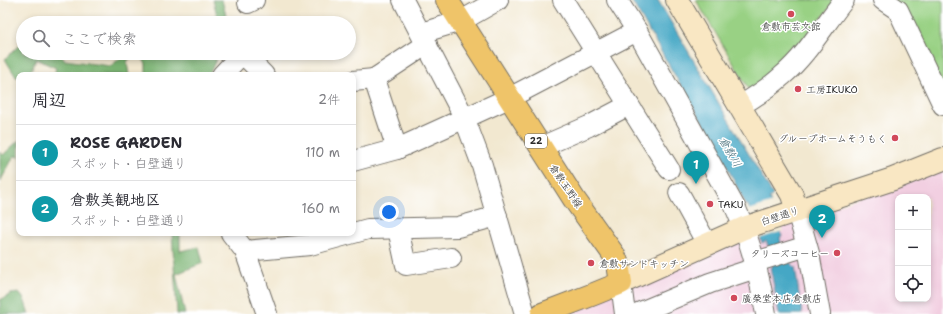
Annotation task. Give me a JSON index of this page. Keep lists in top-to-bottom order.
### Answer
{
  "streets": {
    "main road": ["22", "倉敷玉野線"],
    "street": ["白壁通り"]
  },
  "crossings": [
    ["倉敷玉野線", "白壁通り"]
  ],
  "water": ["倉敷川"],
  "places": [
    "倉敷市芸文館",
    "工房IKUKO",
    "グループホームそうもく",
    "TAKU",
    "タリーズコーヒー",
    "倉敷サンドキッチン",
    "廣榮堂本店倉敷店"
  ],
  "page": {
    "search": "ここで検索",
    "heading": ["周辺", "2件"],
    "list": [
      {
        "mark": "1",
        "name": "ROSE GARDEN",
        "note": "スポット · 白壁通り",
        "value": "110 m"
      },
      {
        "mark": "2",
        "name": "倉敷美観地区",
        "note": "スポット · 白壁通り",
        "value": "160 m"
      }
    ],
    "pins": ["1", "2"],
    "map_buttons": ["+", "−"]
  }
}
